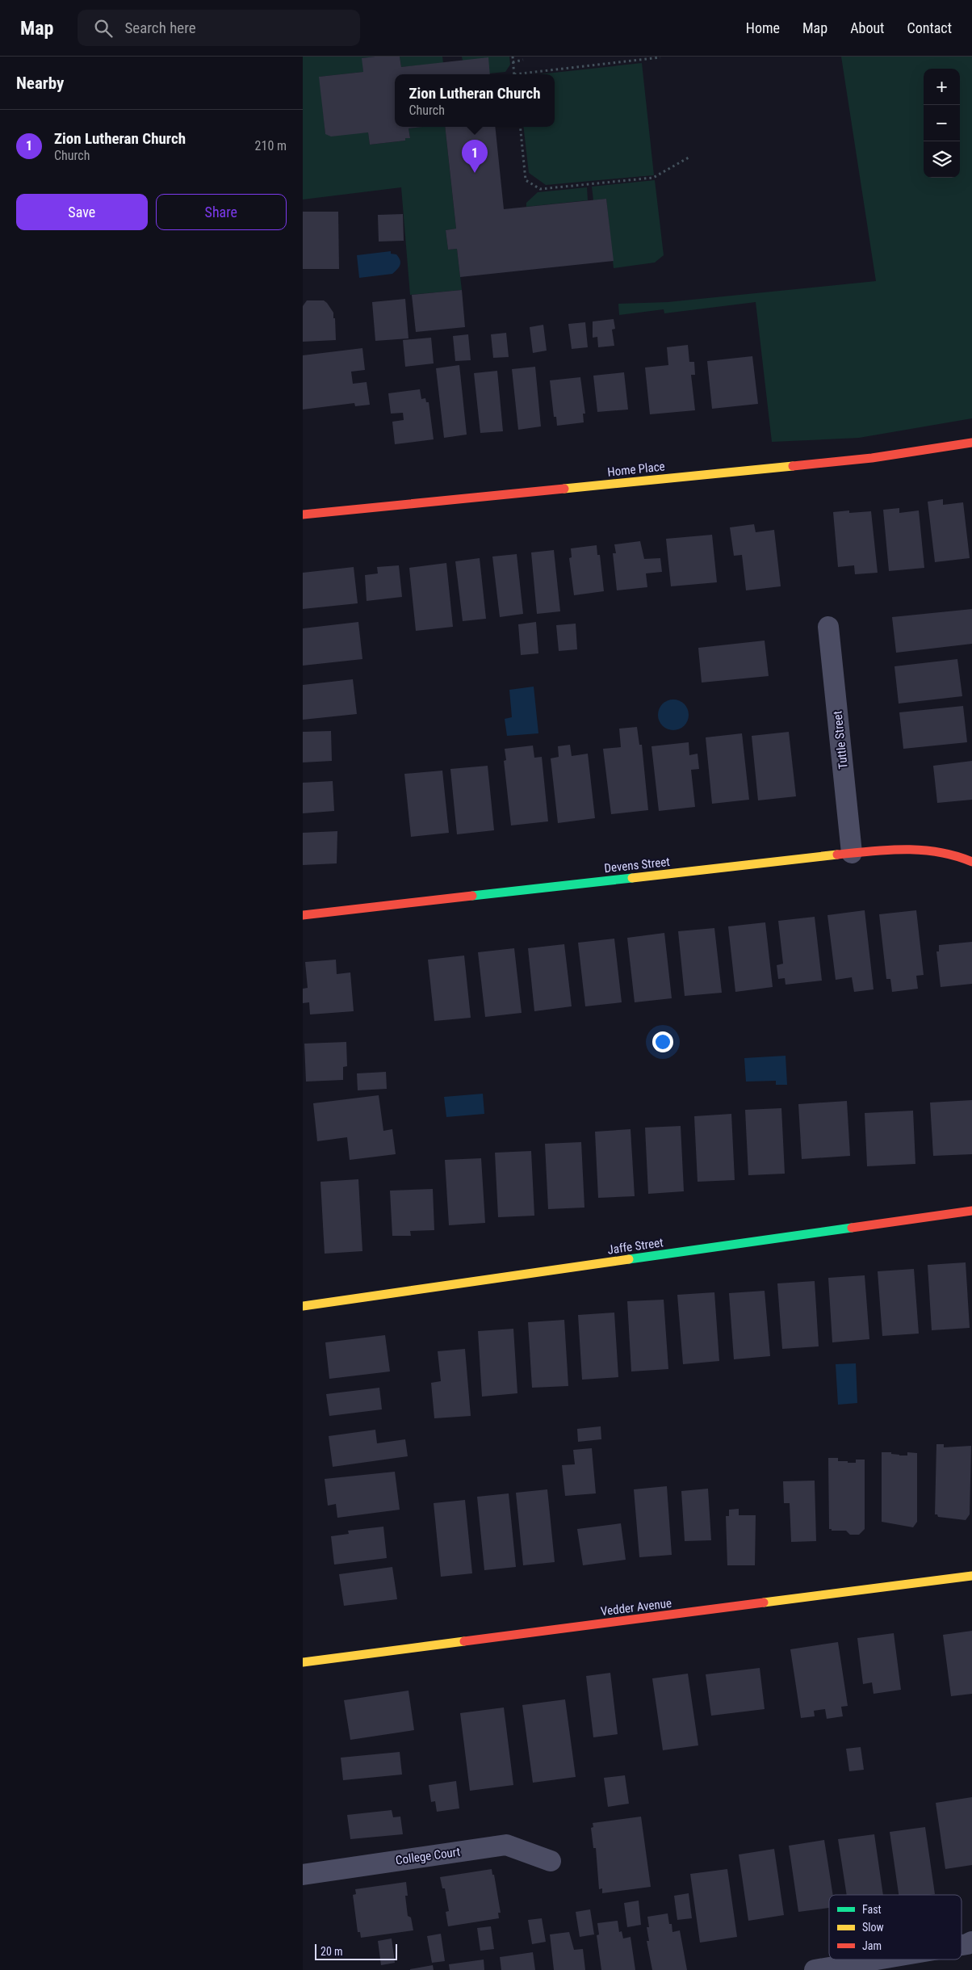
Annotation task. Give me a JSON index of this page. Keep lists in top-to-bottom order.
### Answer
{
  "streets": {
    "street": [
      "Home Place",
      "Tuttle Street",
      "Devens Street",
      "Jaffe Street",
      "Vedder Avenue",
      "College Court"
    ]
  },
  "crossings": [
    ["Tuttle Street", "Devens Street"]
  ],
  "legend": ["Fast", "Slow", "Jam"],
  "scale_bar": "20 m",
  "page": {
    "header": "Map",
    "search": "Search here",
    "nav": [
      "Home",
      "Map",
      "About",
      "Contact"
    ],
    "heading": "Nearby",
    "map_buttons": ["+", "−"],
    "popup": ["Zion Lutheran Church", "Church"],
    "list": [
      {
        "mark": "1",
        "name": "Zion Lutheran Church",
        "note": "Church",
        "value": "210 m"
      }
    ],
    "pins": "1",
    "buttons": ["Save", "Share"],
    "scale": "20 m"
  }
}
